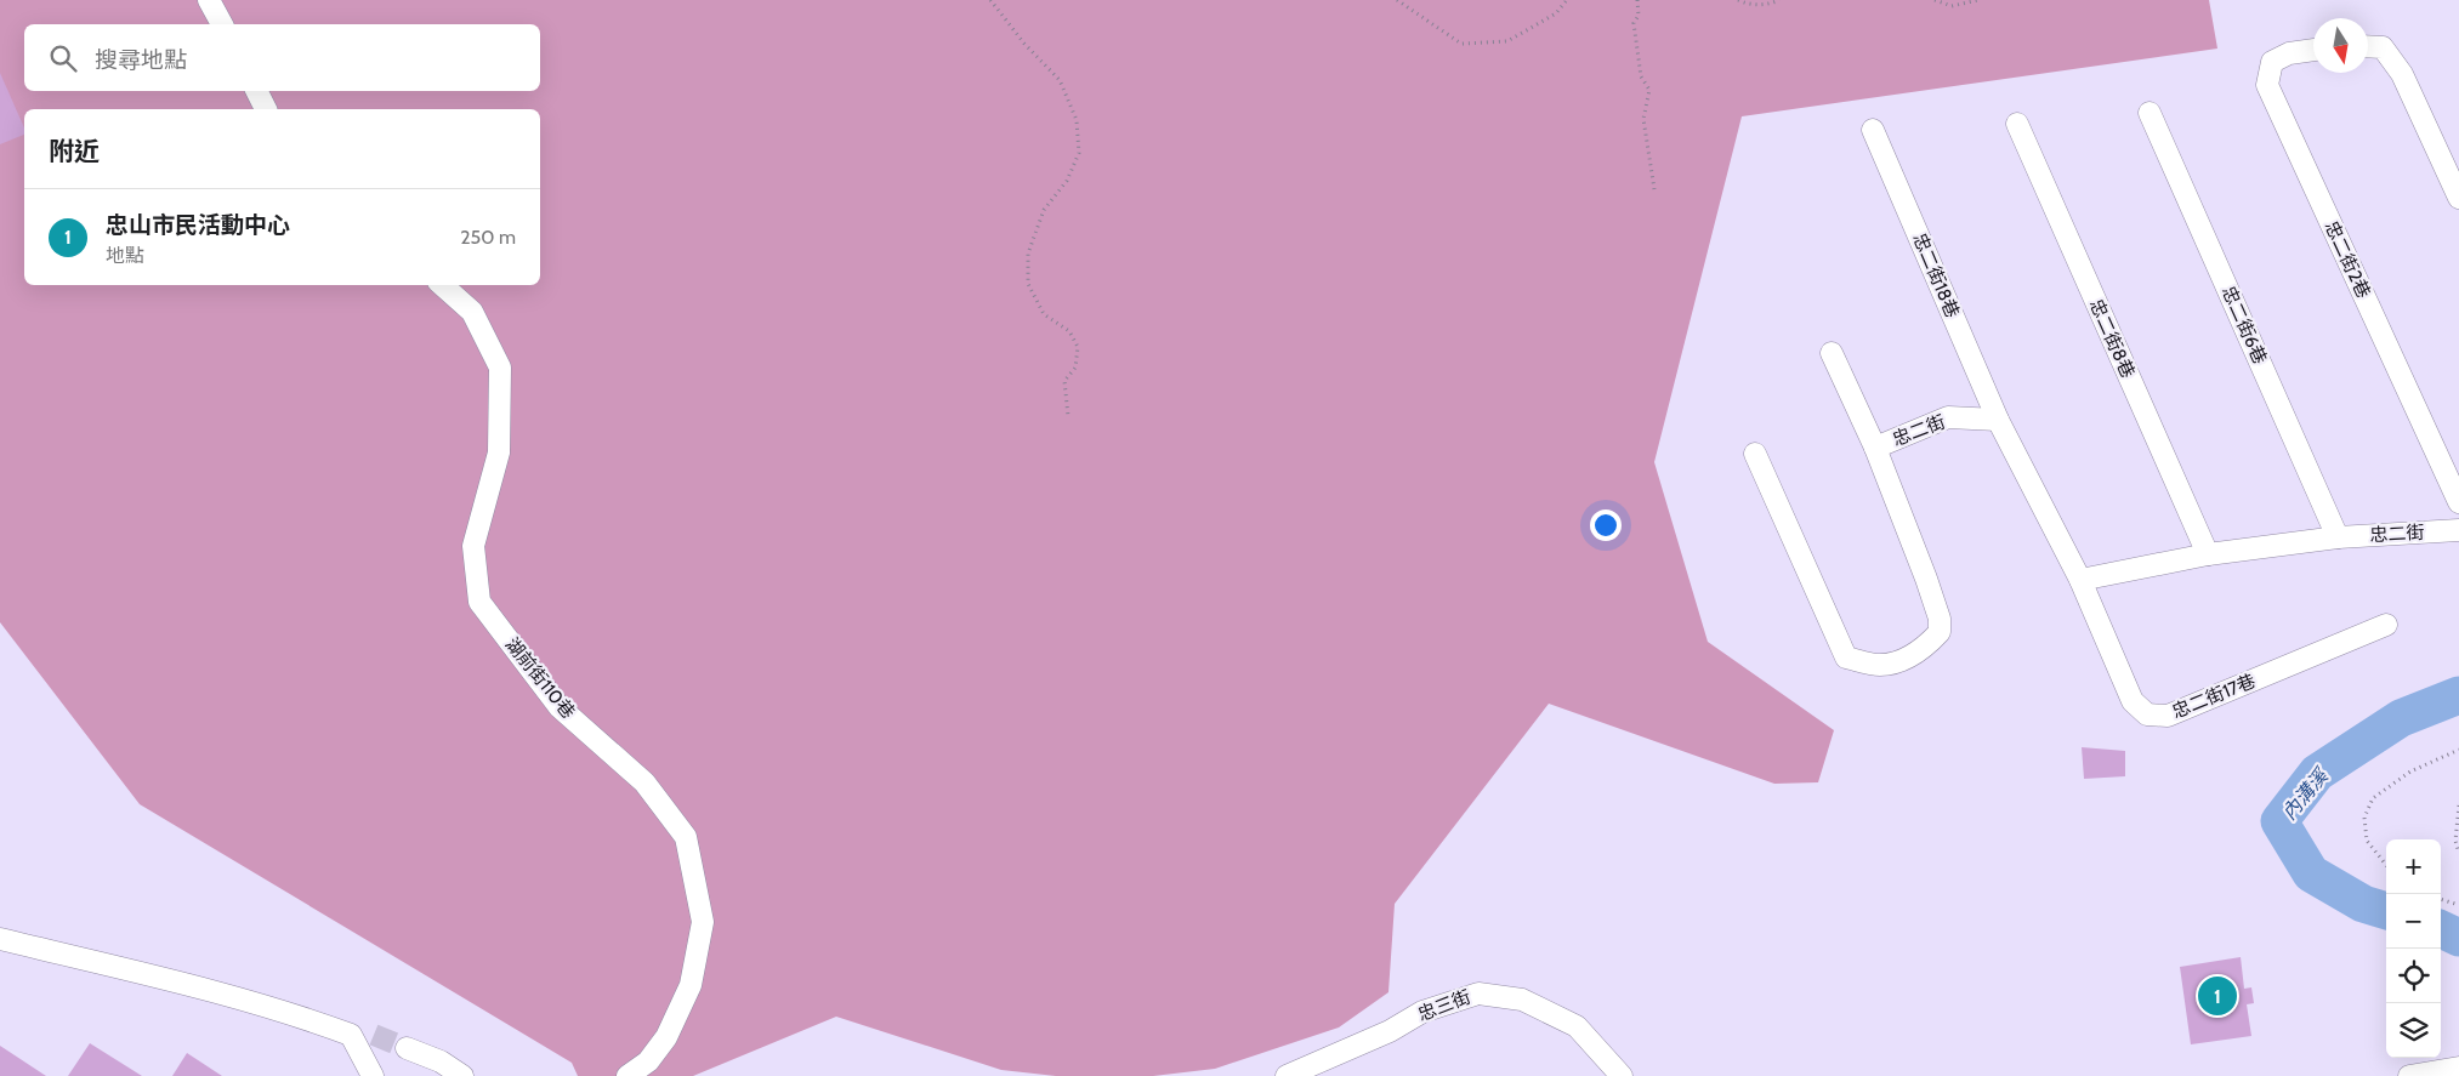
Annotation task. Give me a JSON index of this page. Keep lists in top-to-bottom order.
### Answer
{
  "streets": {
    "street": [
      "忠二街2巷",
      "忠二街18巷",
      "忠二街6巷",
      "忠二街8巷",
      "忠二街",
      "湖前街110巷",
      "忠二街17巷",
      "忠三街"
    ]
  },
  "crossings": [
    ["忠二街18巷", "忠二街"],
    ["忠二街6巷", "忠二街"],
    ["忠二街8巷", "忠二街"],
    ["忠二街", "忠二街17巷"]
  ],
  "water": ["內溝溪"],
  "north": "bottom",
  "page": {
    "search": "搜尋地點",
    "heading": "附近",
    "list": [
      {
        "mark": "1",
        "name": "忠山市民活動中心",
        "note": "地點",
        "value": "250 m"
      }
    ],
    "map_buttons": ["+", "−"],
    "pins": "1"
  }
}
